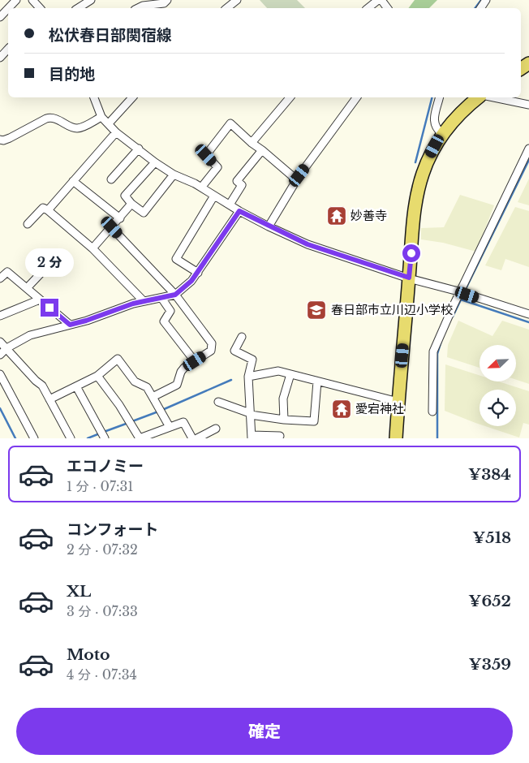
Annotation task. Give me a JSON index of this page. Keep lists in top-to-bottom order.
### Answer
{
  "places": {
    "temple": ["妙善寺", "愛宕神社"],
    "school or university": ["春日部市立川辺小学校"]
  },
  "north": "bottom left",
  "page": {
    "banner": ["松伏春日部関宿線", "目的地"],
    "bubble": "2 分",
    "list": [
      {
        "name": "エコノミー",
        "note": "1 分 · 07:31",
        "value": "¥384"
      },
      {
        "name": "コンフォート",
        "note": "2 分 · 07:32",
        "value": "¥518"
      },
      {
        "name": "XL",
        "note": "3 分 · 07:33",
        "value": "¥652"
      },
      {
        "name": "Moto",
        "note": "4 分 · 07:34",
        "value": "¥359"
      }
    ],
    "buttons": "確定"
  }
}
